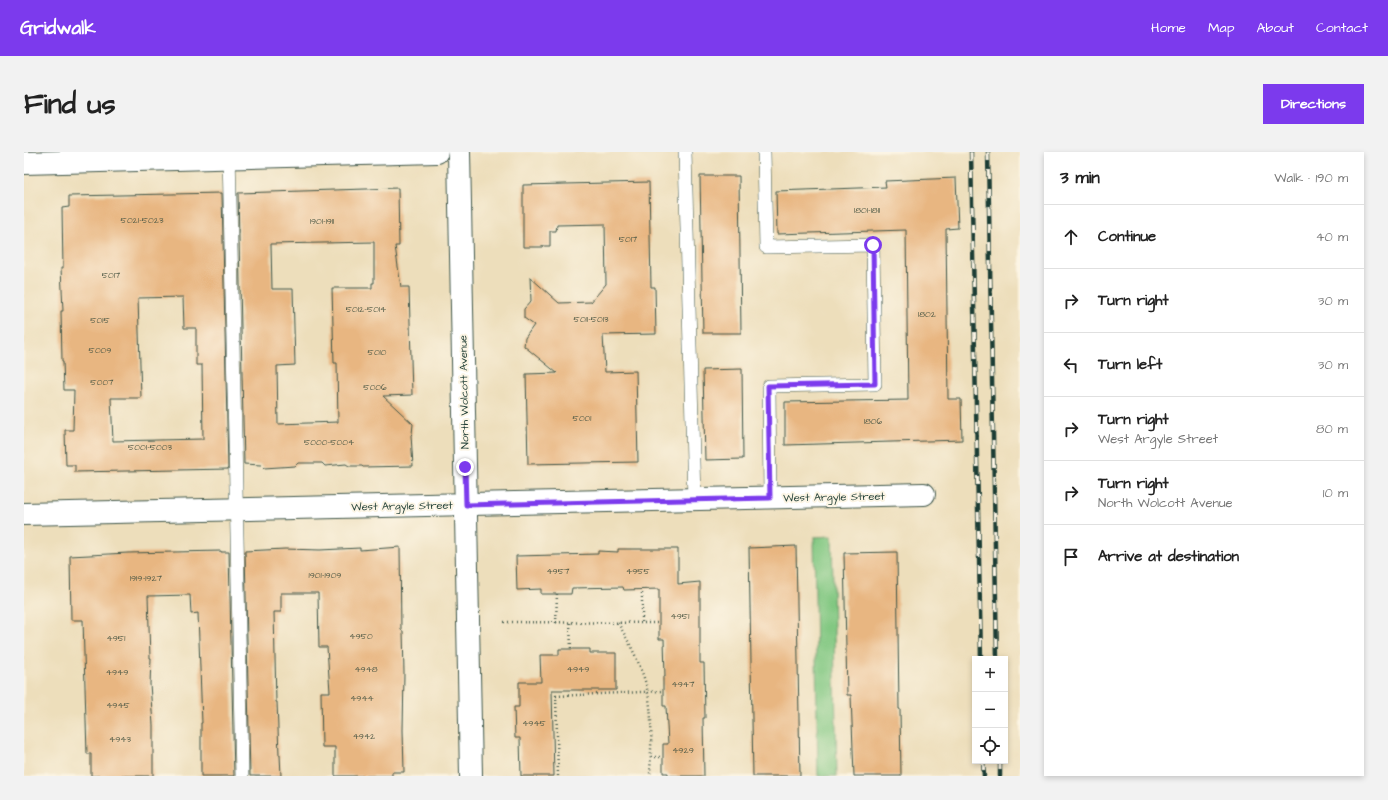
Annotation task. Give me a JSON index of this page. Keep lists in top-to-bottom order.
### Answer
{
  "streets": {
    "street": ["North Wolcott Avenue", "West Argyle Street"]
  },
  "crossings": [
    ["North Wolcott Avenue", "West Argyle Street"]
  ],
  "house_numbers": [
    "1801-1811",
    "5021-5023",
    "1901-1911",
    "5017",
    "5017",
    "5012-5014",
    "1802",
    "5011-5013",
    "5015",
    "5009",
    "5010",
    "5007",
    "5006",
    "5001",
    "1806",
    "5000-5004",
    "5001-5003",
    "4957",
    "4955",
    "1901-1909",
    "1919-1927",
    "4951",
    "4950",
    "4951",
    "4948",
    "4949",
    "4949",
    "4947",
    "4944",
    "4945",
    "4945",
    "4942",
    "4943",
    "4929"
  ],
  "page": {
    "header": "Gridwalk",
    "nav": [
      "Home",
      "Map",
      "About",
      "Contact"
    ],
    "buttons": "Directions",
    "title": "Find us",
    "heading": ["3 min", "Walk · 190 m"],
    "list": [
      ["Continue", "40 m"],
      ["Turn right", "30 m"],
      ["Turn left", "30 m"],
      ["Turn right", "West Argyle Street", "80 m"],
      ["Turn right", "North Wolcott Avenue", "10 m"],
      "Arrive at destination"
    ],
    "map_buttons": ["+", "−"]
  }
}
